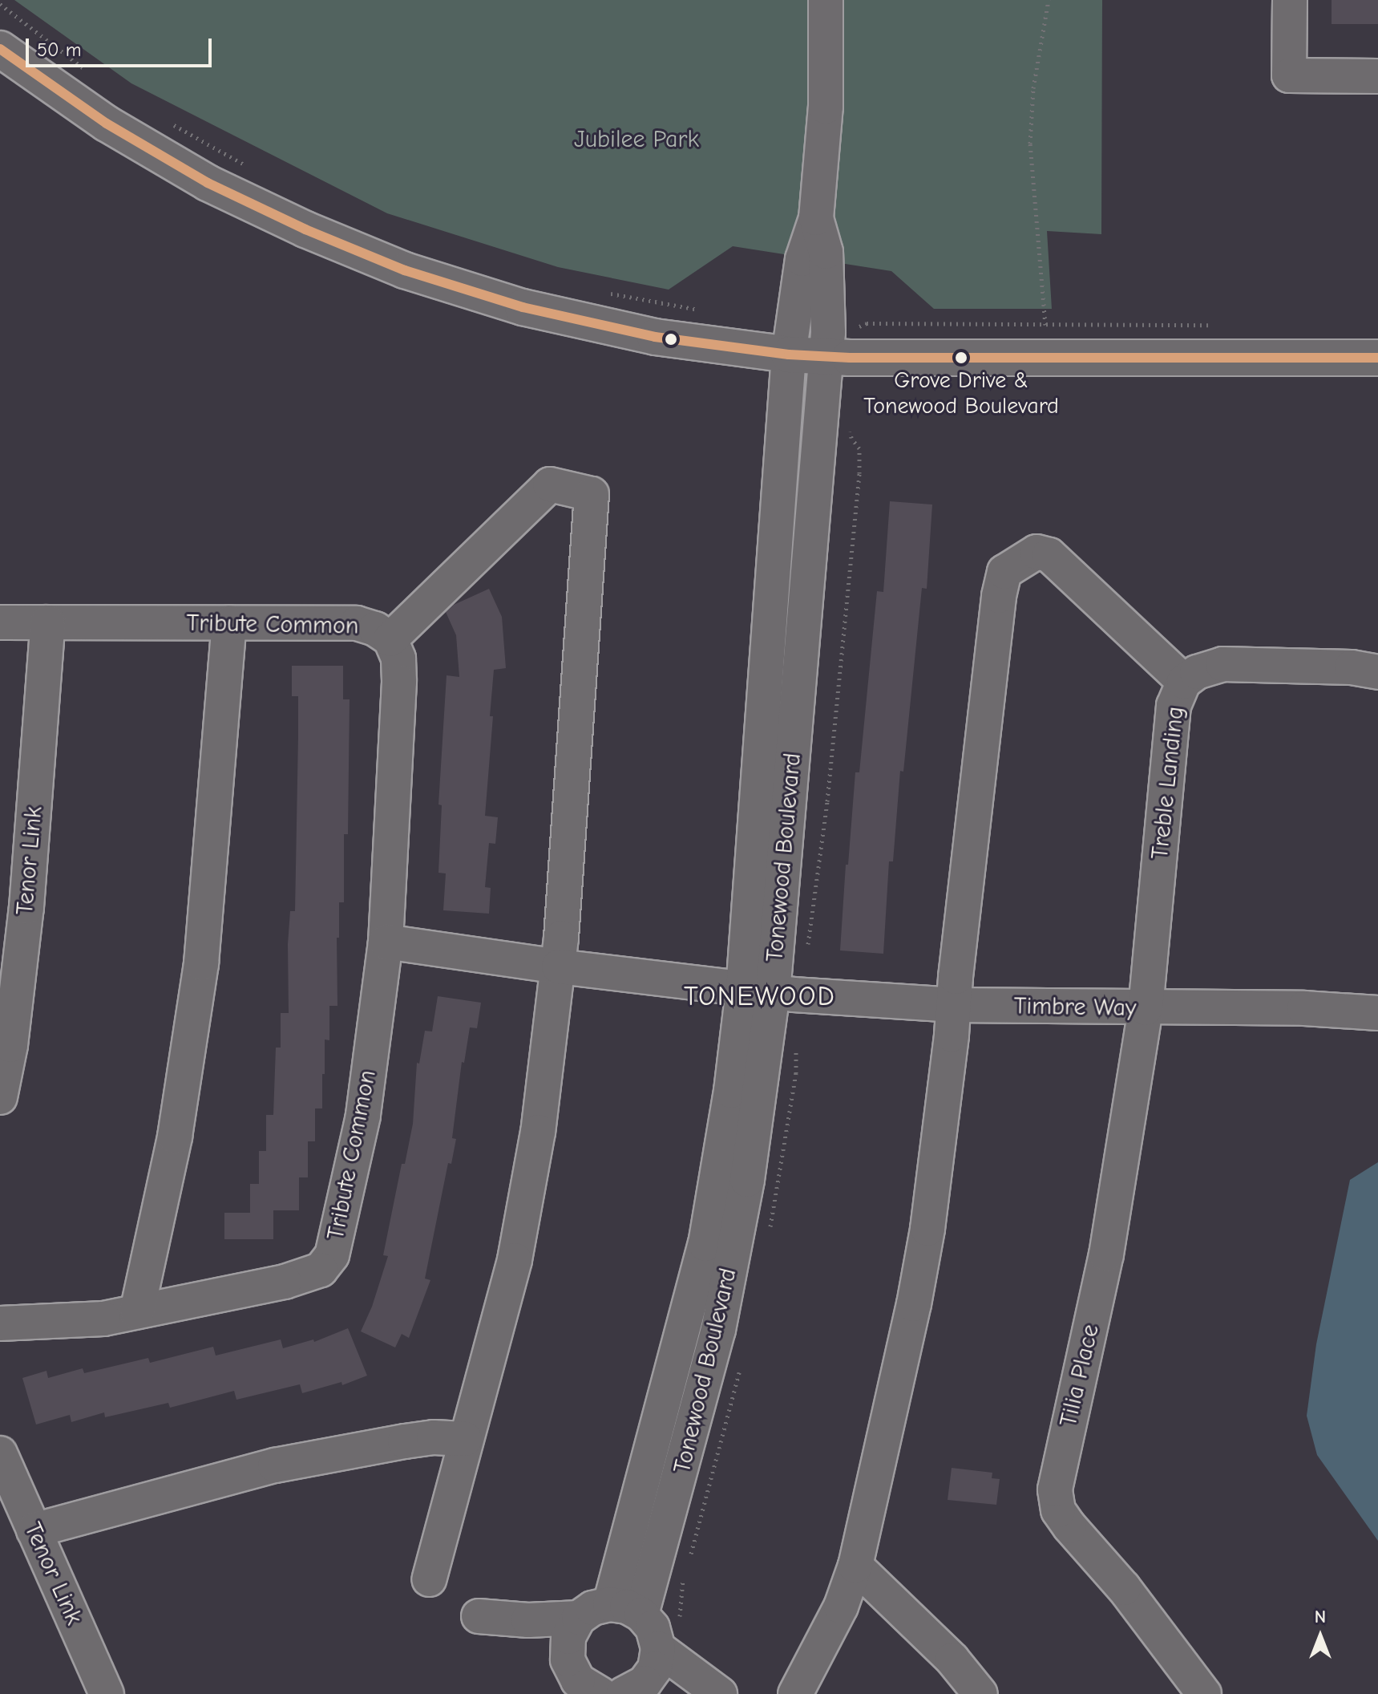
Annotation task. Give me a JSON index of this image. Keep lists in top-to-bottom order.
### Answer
{
  "streets": {
    "street": [
      "Tribute Common",
      "Treble Landing",
      "Tonewood Boulevard",
      "Tenor Link",
      "Timbre Way",
      "Tilia Place"
    ]
  },
  "crossings": [
    ["Tribute Common", "Tenor Link"],
    ["Treble Landing", "Timbre Way"],
    ["Treble Landing", "Tilia Place"],
    ["Tonewood Boulevard", "Timbre Way"],
    ["Timbre Way", "Tilia Place"]
  ],
  "districts": ["TONEWOOD"],
  "parks": ["Jubilee Park"],
  "places": ["Grove Drive & Tonewood Boulevard"],
  "scale_bar": "50 m",
  "north": "top"
}
